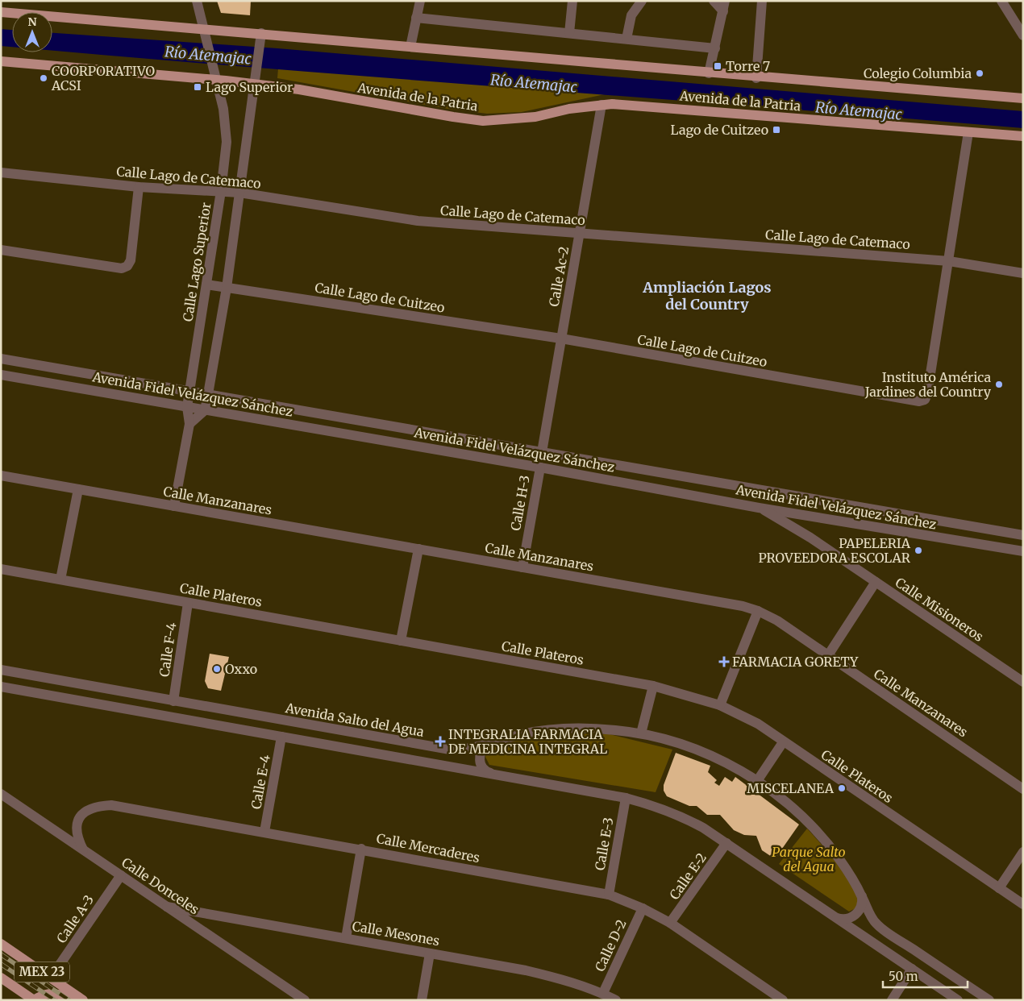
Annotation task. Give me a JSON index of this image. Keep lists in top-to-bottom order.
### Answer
{
  "streets": {
    "main road": ["Avenida de la Patria", "MEX 23"],
    "street": [
      "Calle Lago de Catemaco",
      "Calle Lago Superior",
      "Calle Ac-2",
      "Calle Lago de Cuitzeo",
      "Avenida Fidel Velázquez Sánchez",
      "Calle Manzanares",
      "Calle H-3",
      "Calle Plateros",
      "Calle Misioneros",
      "Calle F-4",
      "Avenida Salto del Agua",
      "Calle E-4",
      "Calle E-3",
      "Calle Mercaderes",
      "Calle E-2",
      "Calle Donceles",
      "Calle A-3",
      "Calle Mesones",
      "Calle D-2"
    ]
  },
  "crossings": [
    ["Avenida de la Patria", "Calle Lago Superior"],
    ["Avenida de la Patria", "Calle Ac-2"],
    ["Avenida de la Patria", "Calle Lago de Cuitzeo"],
    ["Calle Lago de Catemaco", "Calle Lago Superior"],
    ["Calle Lago de Catemaco", "Calle Ac-2"],
    ["Calle Lago de Catemaco", "Calle Lago de Cuitzeo"],
    ["Calle Lago Superior", "Calle Lago de Cuitzeo"],
    ["Calle Lago Superior", "Avenida Fidel Velázquez Sánchez"],
    ["Calle Lago Superior", "Calle Manzanares"],
    ["Calle Ac-2", "Calle Lago de Cuitzeo"],
    ["Calle Ac-2", "Avenida Fidel Velázquez Sánchez"],
    ["Avenida Fidel Velázquez Sánchez", "Calle H-3"],
    ["Avenida Fidel Velázquez Sánchez", "Calle Misioneros"],
    ["Calle Manzanares", "Calle H-3"],
    ["Calle Plateros", "Calle F-4"],
    ["Calle F-4", "Avenida Salto del Agua"],
    ["Calle E-4", "Calle Mercaderes"],
    ["Calle E-3", "Calle Mercaderes"],
    ["Calle Mercaderes", "Calle E-2"],
    ["Calle Mercaderes", "Calle Donceles"],
    ["Calle Mercaderes", "Calle D-2"],
    ["Calle Donceles", "Calle A-3"],
    ["Calle Donceles", "Calle Mesones"],
    ["Calle A-3", "MEX 23"],
    ["Calle Mesones", "Calle D-2"]
  ],
  "districts": ["Ampliación Lagos del Country"],
  "water": ["Río Atemajac"],
  "parks": ["Parque Salto del Agua"],
  "places": {
    "transit": ["Torre 7", "Lago Superior", "Lago de Cuitzeo"],
    "other": [
      "Colegio Columbia",
      "COORPORATIVO ACSI",
      "Instituto América Jardines del Country",
      "PAPELERIA PROVEEDORA ESCOLAR",
      "Oxxo",
      "MISCELANEA"
    ],
    "health": ["FARMACIA GORETY", "INTEGRALIA FARMACIA DE MEDICINA INTEGRAL"]
  },
  "scale_bar": "50 m",
  "north": "top"
}
